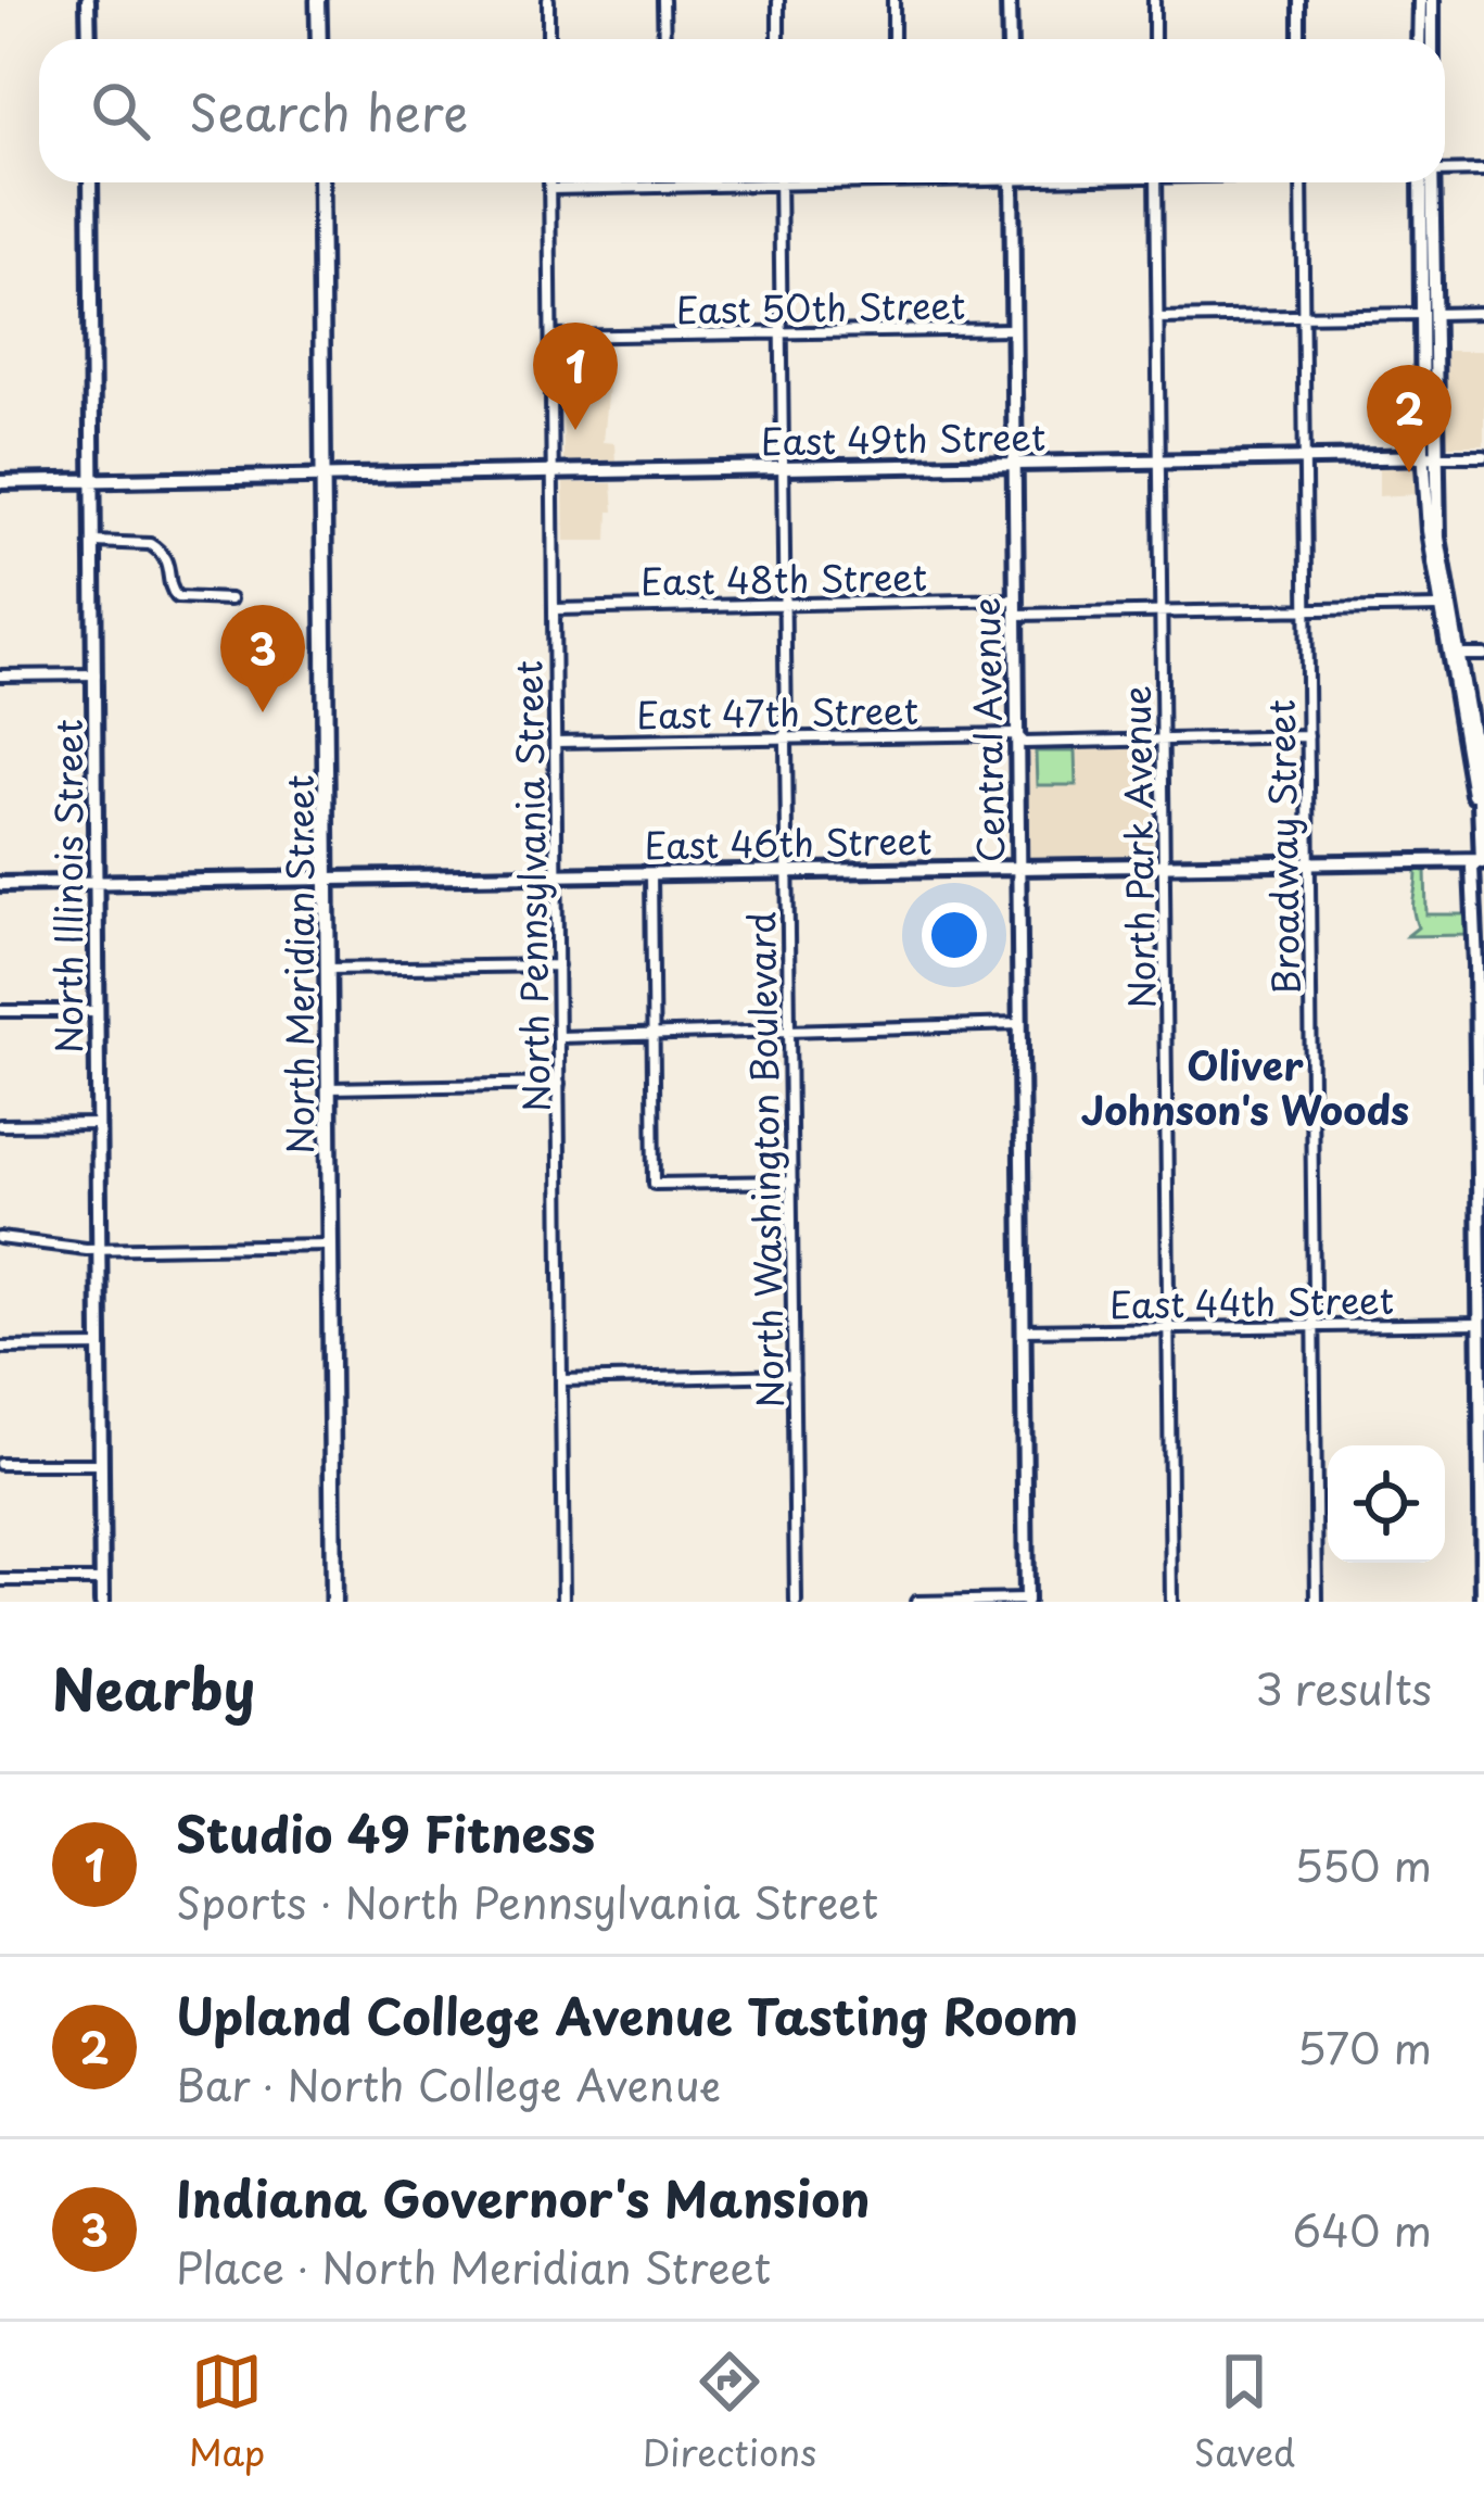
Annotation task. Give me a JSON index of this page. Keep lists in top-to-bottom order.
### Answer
{
  "streets": {
    "main road": [
      "East 49th Street",
      "Central Avenue",
      "East 46th Street",
      "North Illinois Street",
      "North Meridian Street"
    ],
    "street": [
      "East 50th Street",
      "East 48th Street",
      "East 47th Street",
      "North Park Avenue",
      "Broadway Street",
      "North Pennsylvania Street",
      "North Washington Boulevard",
      "East 44th Street"
    ]
  },
  "crossings": [
    ["East 50th Street", "Central Avenue"],
    ["East 50th Street", "North Pennsylvania Street"],
    ["East 50th Street", "North Washington Boulevard"],
    ["East 49th Street", "Central Avenue"],
    ["East 49th Street", "North Park Avenue"],
    ["East 49th Street", "Broadway Street"],
    ["East 49th Street", "North Illinois Street"],
    ["East 49th Street", "North Pennsylvania Street"],
    ["East 49th Street", "North Meridian Street"],
    ["East 49th Street", "North Washington Boulevard"],
    ["East 48th Street", "Central Avenue"],
    ["East 48th Street", "North Pennsylvania Street"],
    ["East 48th Street", "North Washington Boulevard"],
    ["East 47th Street", "Central Avenue"],
    ["East 47th Street", "North Park Avenue"],
    ["East 47th Street", "Broadway Street"],
    ["East 47th Street", "North Pennsylvania Street"],
    ["East 47th Street", "North Washington Boulevard"],
    ["Central Avenue", "East 46th Street"],
    ["Central Avenue", "East 44th Street"],
    ["East 46th Street", "North Park Avenue"],
    ["East 46th Street", "Broadway Street"],
    ["East 46th Street", "North Illinois Street"],
    ["East 46th Street", "North Pennsylvania Street"],
    ["East 46th Street", "North Meridian Street"],
    ["East 46th Street", "North Washington Boulevard"],
    ["North Park Avenue", "East 44th Street"],
    ["Broadway Street", "East 44th Street"]
  ],
  "districts": ["Oliver Johnson's Woods"],
  "page": {
    "search": "Search here",
    "pins": ["1", "2", "3"],
    "heading": ["Nearby", "3 results"],
    "list": [
      {
        "mark": "1",
        "name": "Studio 49 Fitness",
        "note": "Sports · North Pennsylvania Street",
        "value": "550 m"
      },
      {
        "mark": "2",
        "name": "Upland College Avenue Tasting Room",
        "note": "Bar · North College Avenue",
        "value": "570 m"
      },
      {
        "mark": "3",
        "name": "Indiana Governor's Mansion",
        "note": "Place · North Meridian Street",
        "value": "640 m"
      }
    ],
    "nav": ["Map", "Directions", "Saved"]
  }
}
